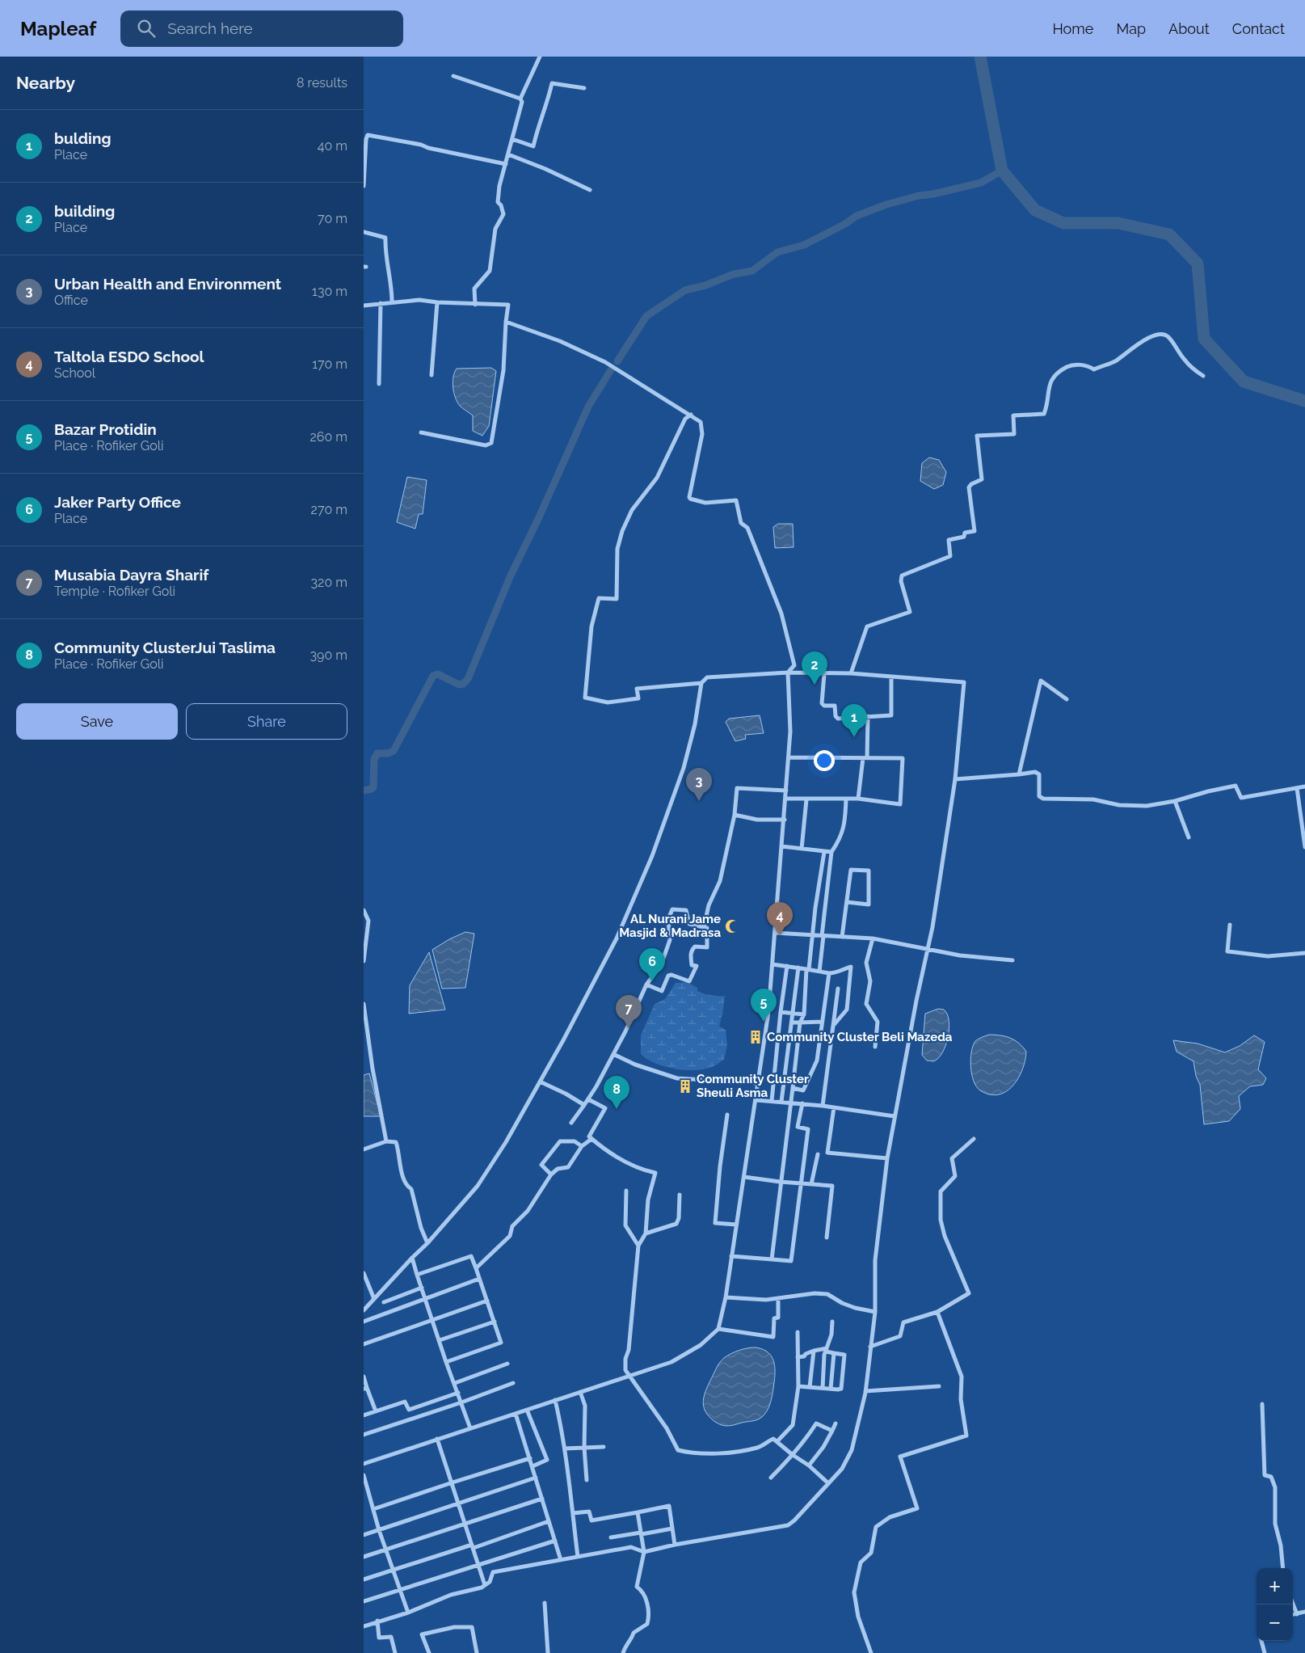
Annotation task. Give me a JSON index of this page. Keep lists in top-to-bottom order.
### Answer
{
  "places": {
    "mosque": ["AL Nurani Jame Masjid & Madrasa"],
    "building": ["Community Cluster Beli Mazeda", "Community Cluster Sheuli Asma"]
  },
  "page": {
    "header": "Mapleaf",
    "search": "Search here",
    "nav": [
      "Home",
      "Map",
      "About",
      "Contact"
    ],
    "heading": ["Nearby", "8 results"],
    "list": [
      {
        "mark": "1",
        "name": "bulding",
        "note": "Place",
        "value": "40 m"
      },
      {
        "mark": "2",
        "name": "building",
        "note": "Place",
        "value": "70 m"
      },
      {
        "mark": "3",
        "name": "Urban Health and Environment",
        "note": "Office",
        "value": "130 m"
      },
      {
        "mark": "4",
        "name": "Taltola ESDO School",
        "note": "School",
        "value": "170 m"
      },
      {
        "mark": "5",
        "name": "Bazar Protidin",
        "note": "Place · Rofiker Goli",
        "value": "260 m"
      },
      {
        "mark": "6",
        "name": "Jaker Party Office",
        "note": "Place",
        "value": "270 m"
      },
      {
        "mark": "7",
        "name": "Musabia Dayra Sharif",
        "note": "Temple · Rofiker Goli",
        "value": "320 m"
      },
      {
        "mark": "8",
        "name": "Community ClusterJui Taslima",
        "note": "Place · Rofiker Goli",
        "value": "390 m"
      }
    ],
    "pins": [
      "2",
      "1",
      "3",
      "4",
      "6",
      "5",
      "7",
      "8"
    ],
    "buttons": ["Save", "Share"],
    "map_buttons": ["+", "−"]
  }
}
